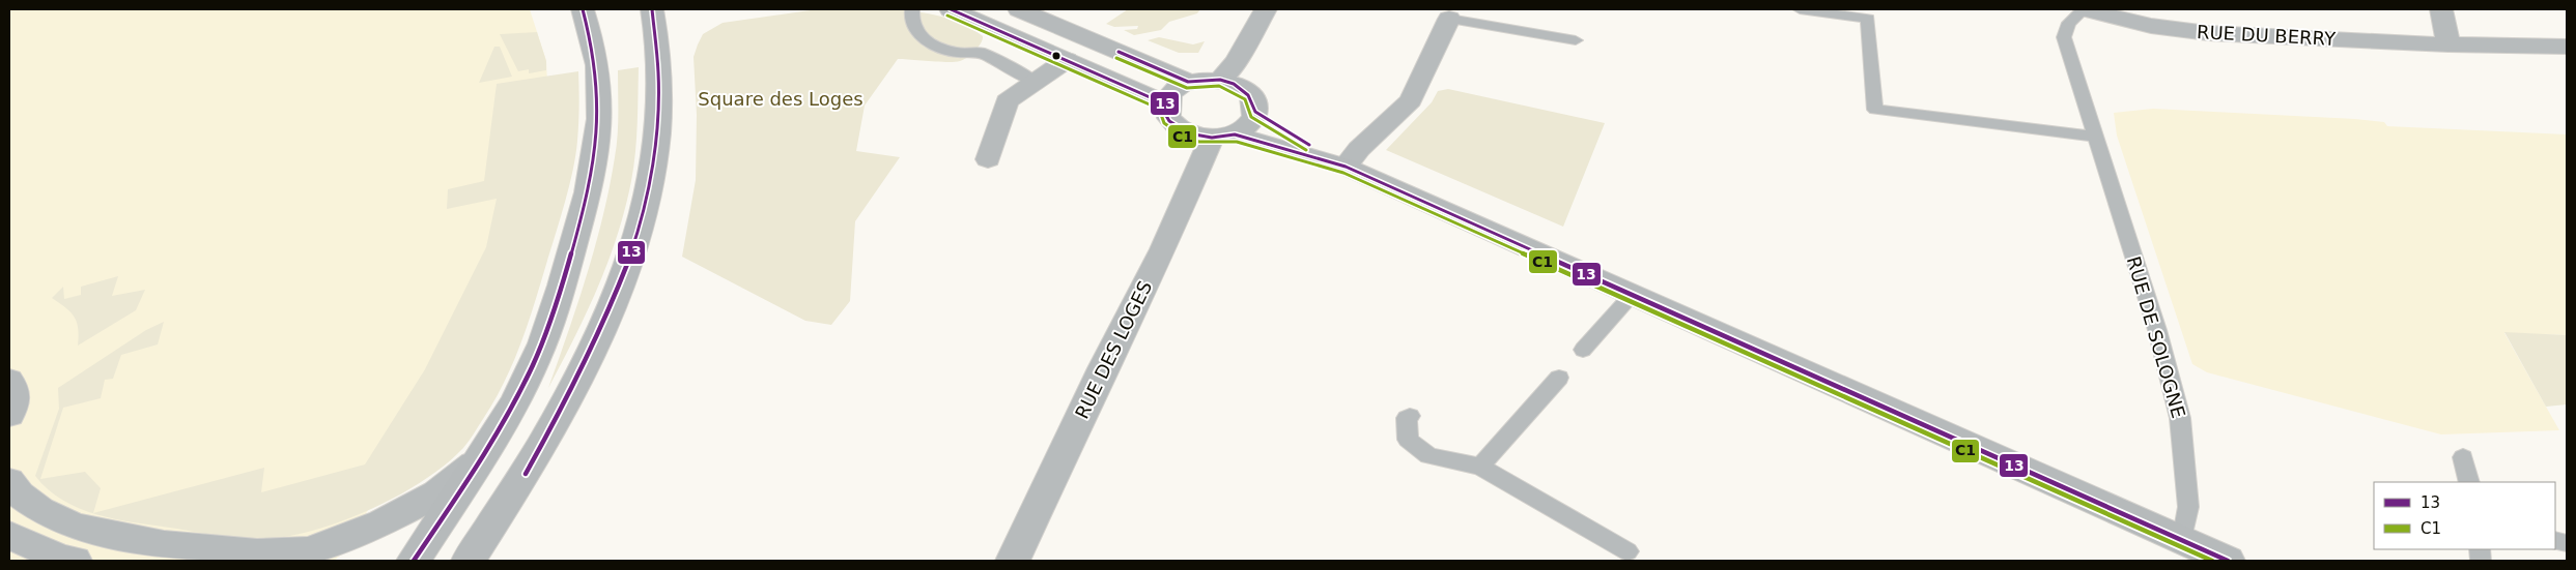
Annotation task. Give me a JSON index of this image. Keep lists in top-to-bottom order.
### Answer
{
  "streets": {
    "street": ["RUE DU BERRY", "RUE DES LOGES"],
    "lane": ["RUE DE SOLOGNE"]
  },
  "crossings": [
    ["RUE DU BERRY", "RUE DE SOLOGNE"]
  ],
  "parks": ["Square des Loges"],
  "lines": ["transit line 13", "transit line C1"],
  "legend": ["13", "C1"]
}
